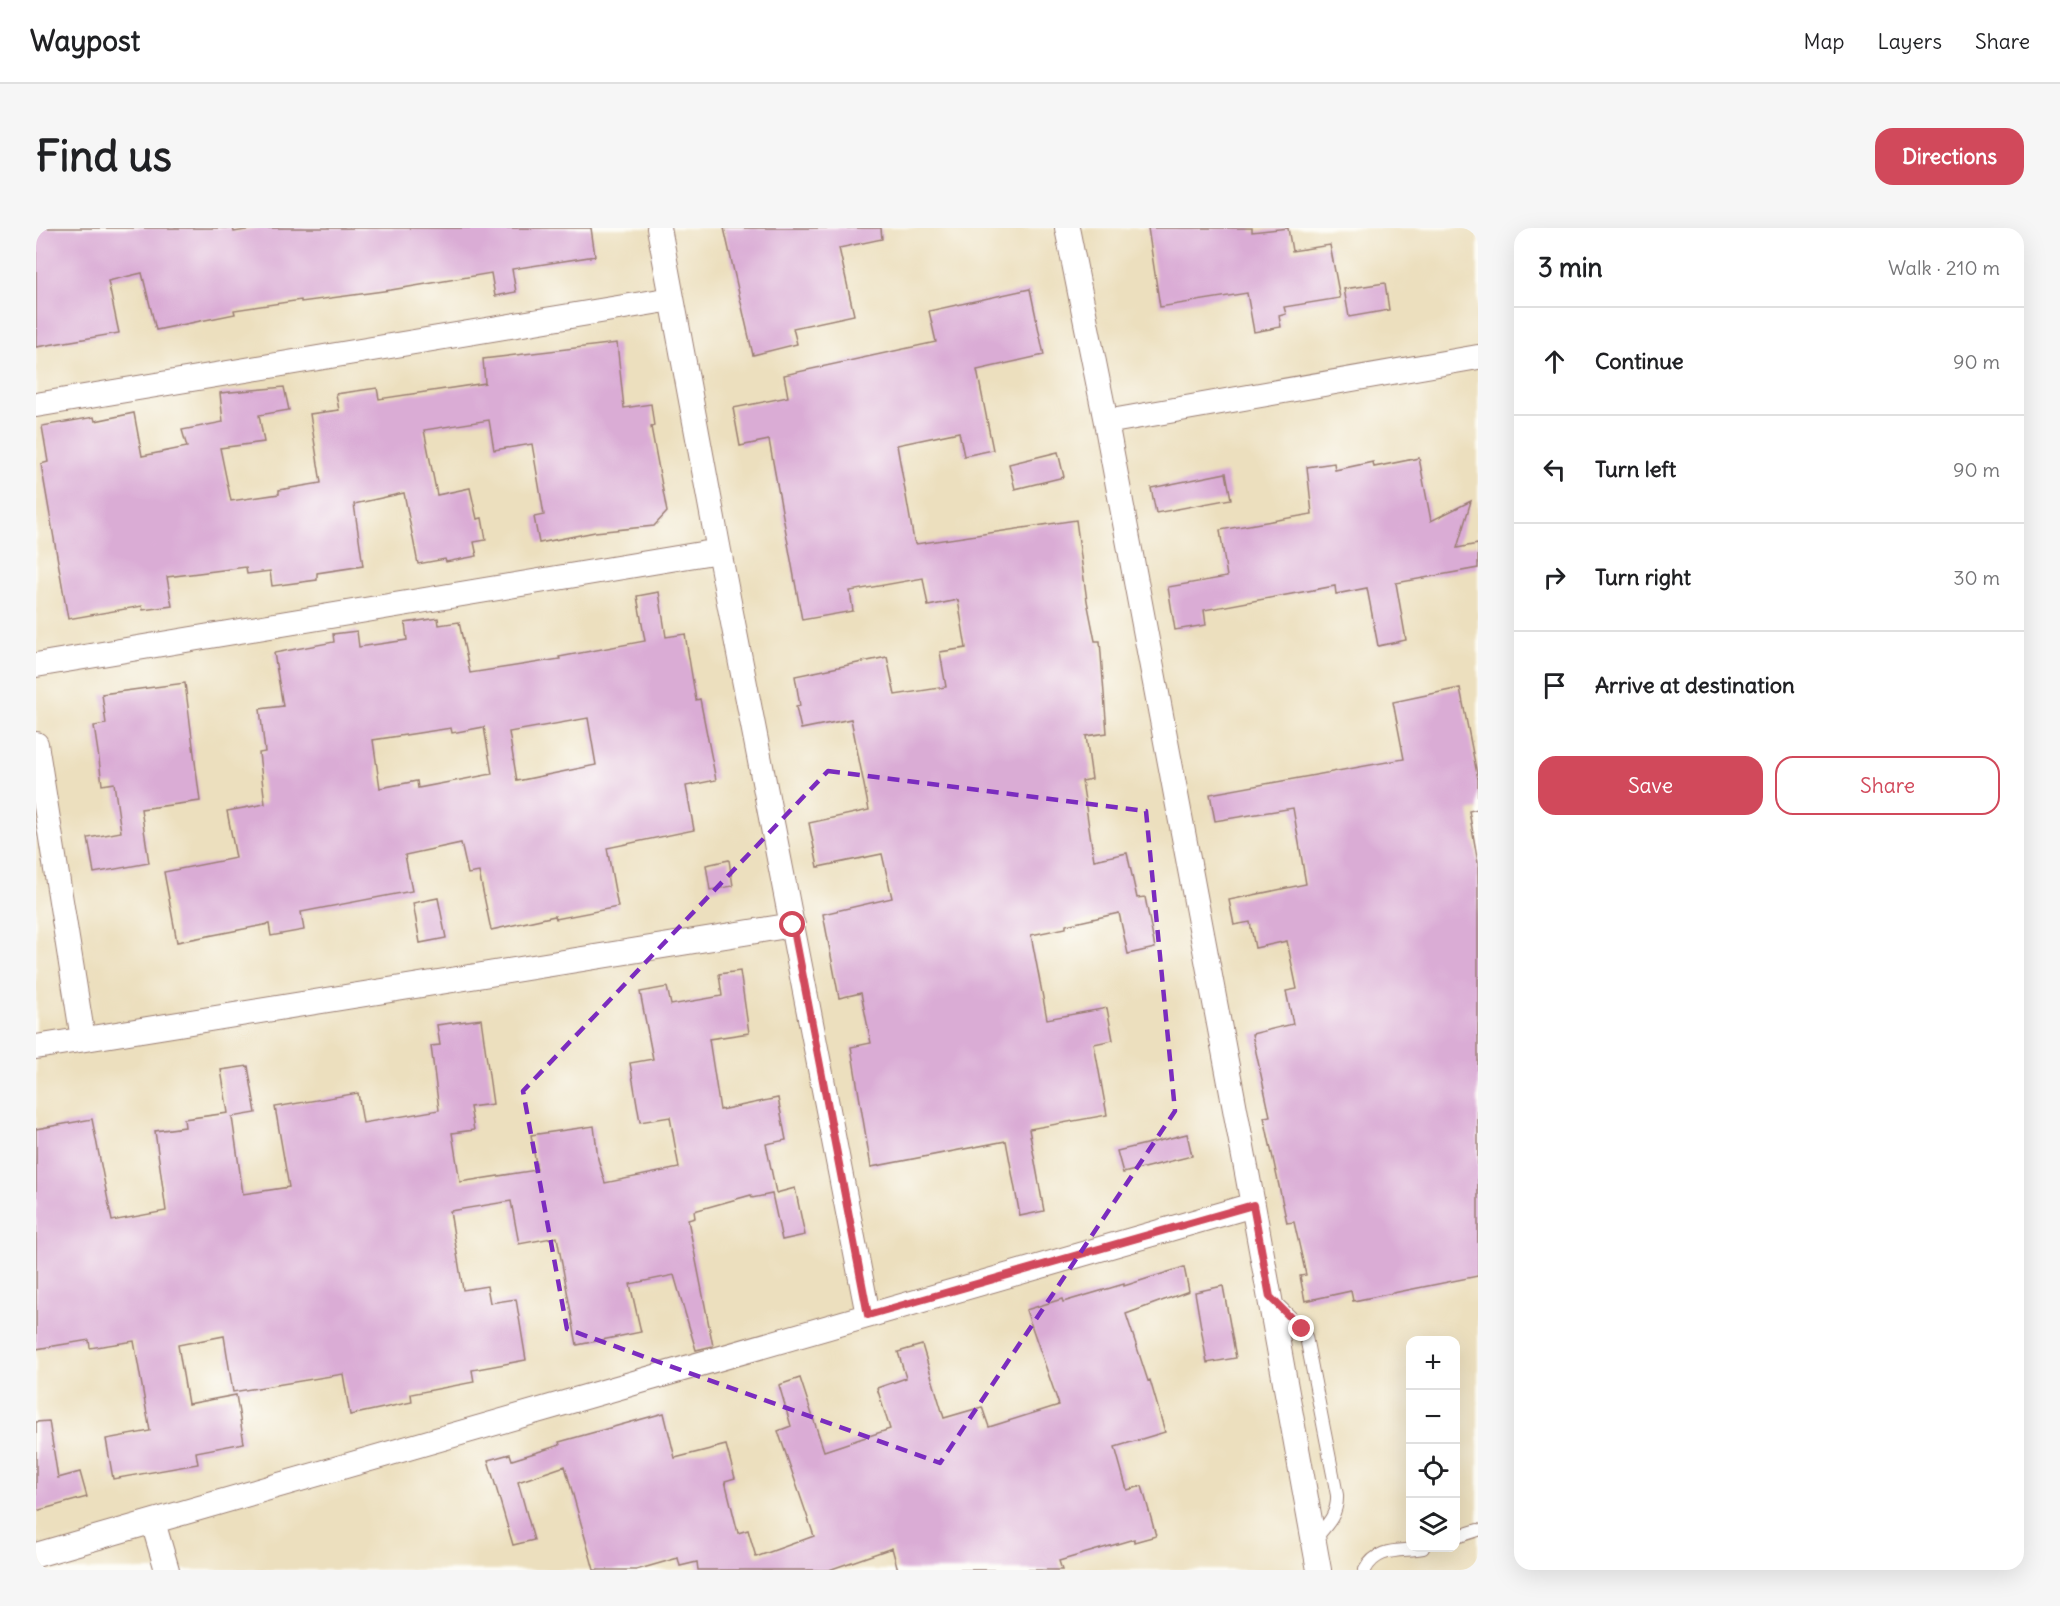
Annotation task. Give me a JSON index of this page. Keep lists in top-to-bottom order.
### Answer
{
  "page": {
    "header": "Waypost",
    "nav": ["Map", "Layers", "Share"],
    "buttons": [
      "Directions",
      ["Save", "Share"]
    ],
    "title": "Find us",
    "heading": ["3 min", "Walk · 210 m"],
    "list": [
      ["Continue", "90 m"],
      ["Turn left", "90 m"],
      ["Turn right", "30 m"],
      "Arrive at destination"
    ],
    "map_buttons": ["+", "−"]
  }
}
